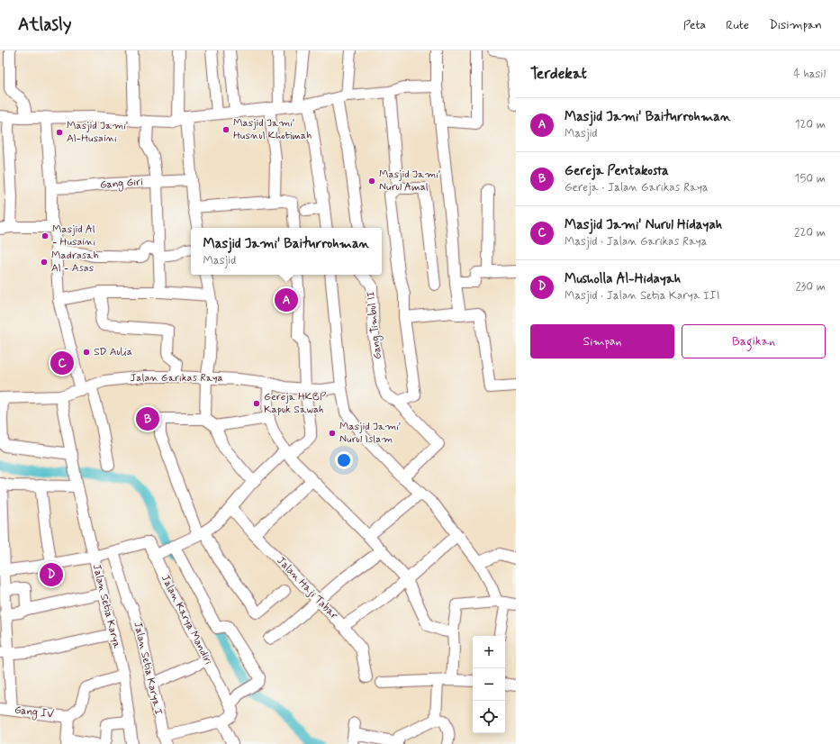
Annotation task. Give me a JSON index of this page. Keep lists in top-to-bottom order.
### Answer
{
  "streets": {
    "street": [
      "Gang Giri",
      "Gang Timbul II",
      "Jalan Garikas Raya",
      "Jalan Haji Tabar",
      "Jalan Setia Karya",
      "Jalan Karya Mandiri",
      "Jalan Setia Karya I",
      "Gang IV"
    ]
  },
  "crossings": [
    ["Jalan Garikas Raya", "Jalan Setia Karya"],
    ["Jalan Setia Karya", "Jalan Karya Mandiri"],
    ["Jalan Karya Mandiri", "Jalan Setia Karya I"]
  ],
  "places": [
    "Masjid Jami' Husnul Khotimah",
    "Masjid Jami' Al-Husaini",
    "Masjid Jami' Nurul Amal",
    "Masjid Al - Husaini",
    "Madrasah Al - Asas",
    "SD Aulia",
    "Gereja HKBP Kapuk Sawah",
    "Masjid Jami' Nurul Islam"
  ],
  "page": {
    "header": "Atlasly",
    "nav": ["Peta", "Rute", "Disimpan"],
    "heading": ["Terdekat", "4 hasil"],
    "list": [
      {
        "mark": "A",
        "name": "Masjid Jami' Baiturrohman",
        "note": "Masjid",
        "value": "120 m"
      },
      {
        "mark": "B",
        "name": "Gereja Pentakosta",
        "note": "Gereja · Jalan Garikas Raya",
        "value": "150 m"
      },
      {
        "mark": "C",
        "name": "Masjid Jami' Nurul Hidayah",
        "note": "Masjid · Jalan Garikas Raya",
        "value": "220 m"
      },
      {
        "mark": "D",
        "name": "Musholla Al-Hidayah",
        "note": "Masjid · Jalan Setia Karya III",
        "value": "230 m"
      }
    ],
    "popup": ["Masjid Jami' Baiturrohman", "Masjid"],
    "pins": [
      "A",
      "C",
      "B",
      "D"
    ],
    "buttons": ["Simpan", "Bagikan"],
    "map_buttons": ["+", "−"]
  }
}
